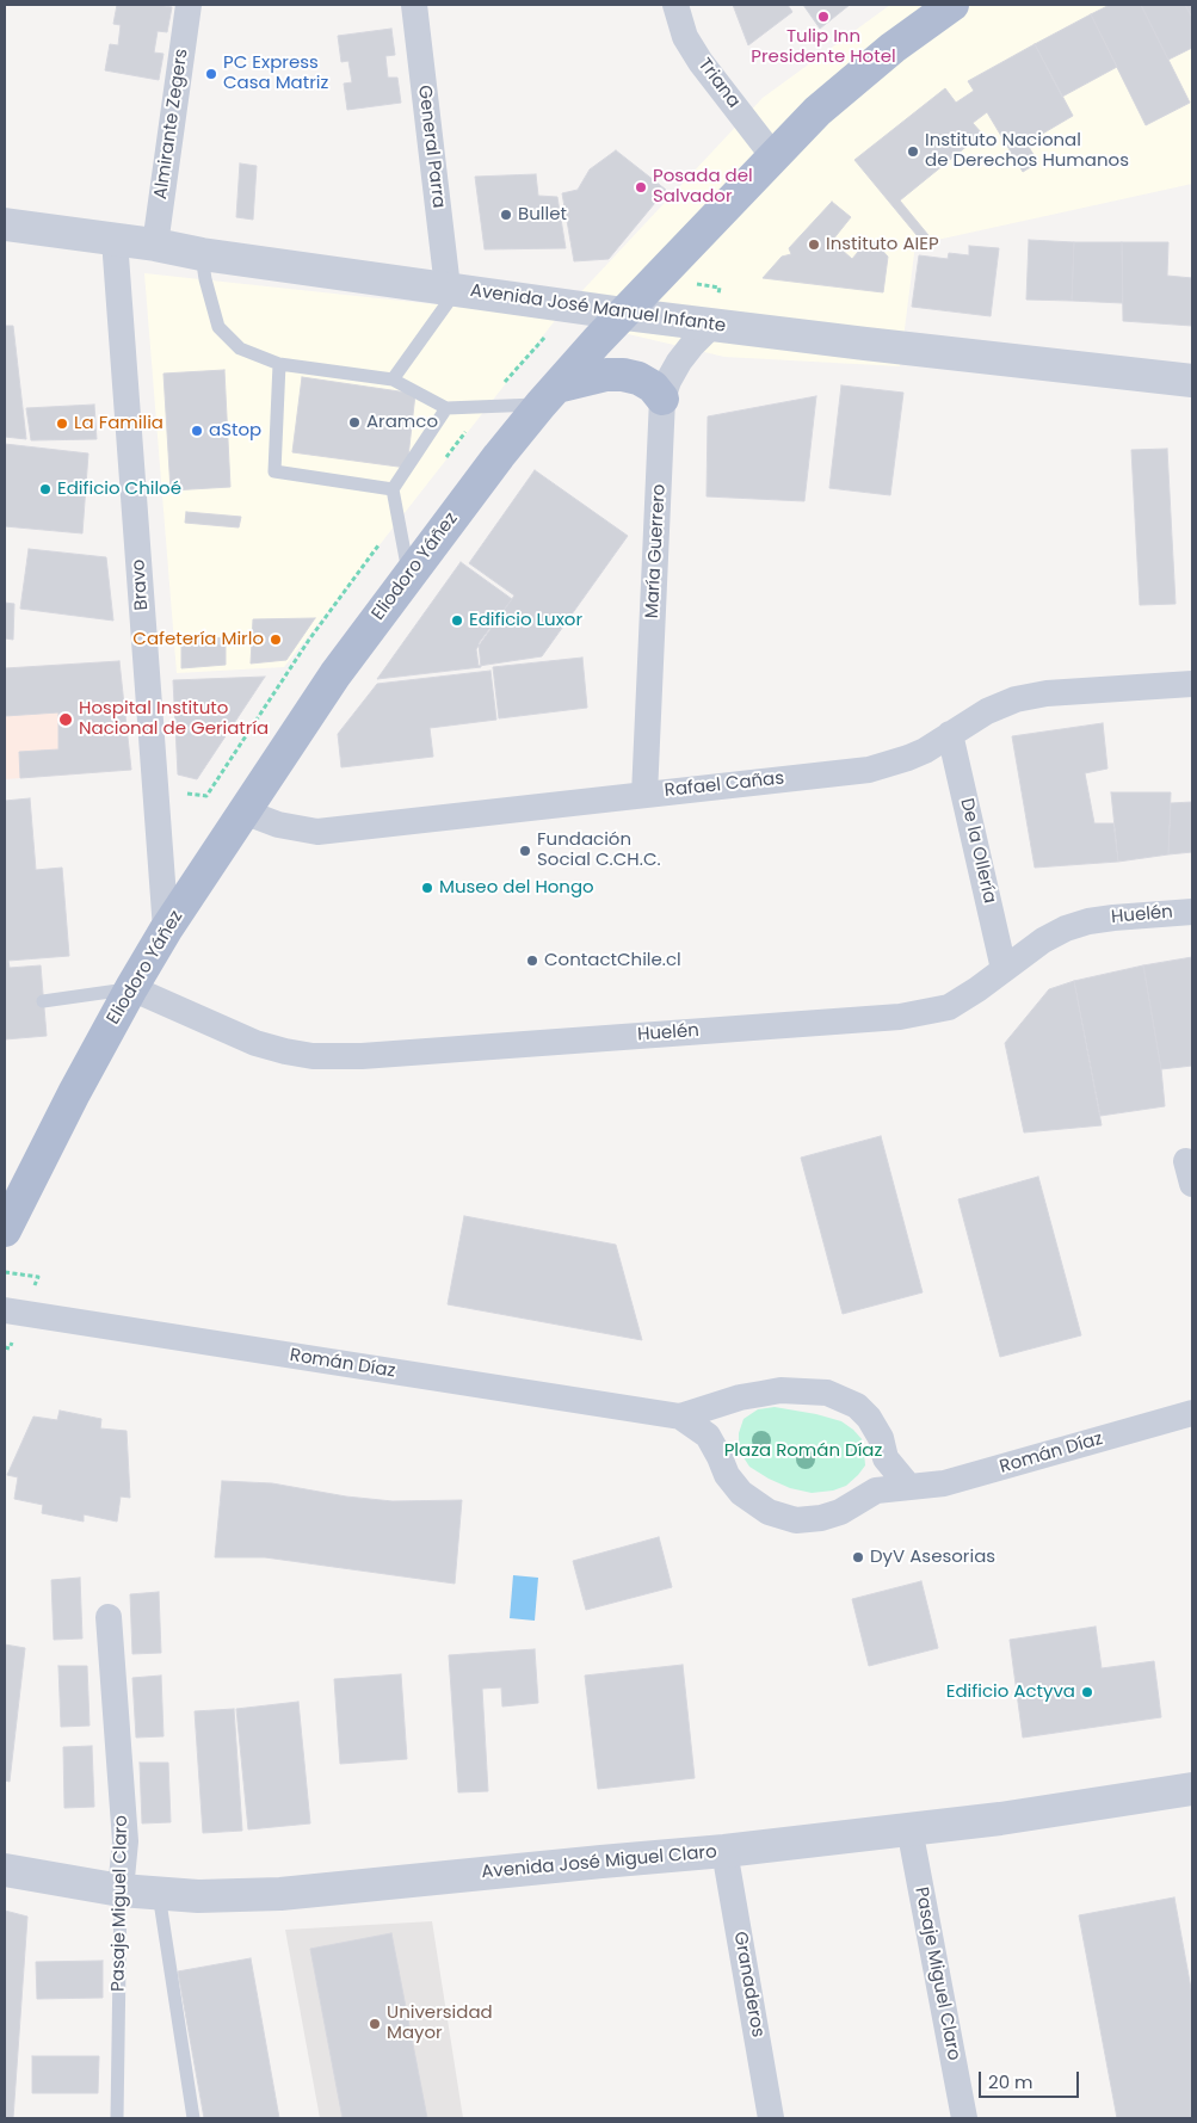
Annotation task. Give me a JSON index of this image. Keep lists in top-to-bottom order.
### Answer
{
  "streets": {
    "main road": ["Eliodoro Yáñez"],
    "street": [
      "Triana",
      "Almirante Zegers",
      "General Parra",
      "Avenida José Manuel Infante",
      "María Guerrero",
      "Bravo",
      "Rafael Cañas",
      "De la Ollería",
      "Huelén",
      "Román Díaz",
      "Avenida José Miguel Claro",
      "Pasaje Miguel Claro",
      "Granaderos"
    ]
  },
  "crossings": [
    ["Triana", "Eliodoro Yáñez"],
    ["Almirante Zegers", "Avenida José Manuel Infante"],
    ["General Parra", "Avenida José Manuel Infante"],
    ["Avenida José Manuel Infante", "María Guerrero"],
    ["Avenida José Manuel Infante", "Eliodoro Yáñez"],
    ["Avenida José Manuel Infante", "Bravo"],
    ["María Guerrero", "Rafael Cañas"],
    ["Eliodoro Yáñez", "Bravo"],
    ["Eliodoro Yáñez", "Rafael Cañas"],
    ["Eliodoro Yáñez", "Huelén"],
    ["Rafael Cañas", "De la Ollería"],
    ["De la Ollería", "Huelén"],
    ["Avenida José Miguel Claro", "Pasaje Miguel Claro"],
    ["Avenida José Miguel Claro", "Granaderos"]
  ],
  "parks": ["Plaza Román Díaz"],
  "places": [
    "Tulip Inn Presidente Hotel",
    "PC Express Casa Matriz",
    "Instituto Nacional de Derechos Humanos",
    "Posada del Salvador",
    "Bullet",
    "Instituto AIEP",
    "Aramco",
    "La Familia",
    "aStop",
    "Edificio Chiloé",
    "Edificio Luxor",
    "Cafetería Mirlo",
    "Hospital Instituto Nacional de Geriatría",
    "Fundación Social C.CH.C.",
    "Museo del Hongo",
    "ContactChile.cl",
    "DyV Asesorias",
    "Edificio Actyva",
    "Universidad Mayor"
  ],
  "scale_bar": "20 m"
}
